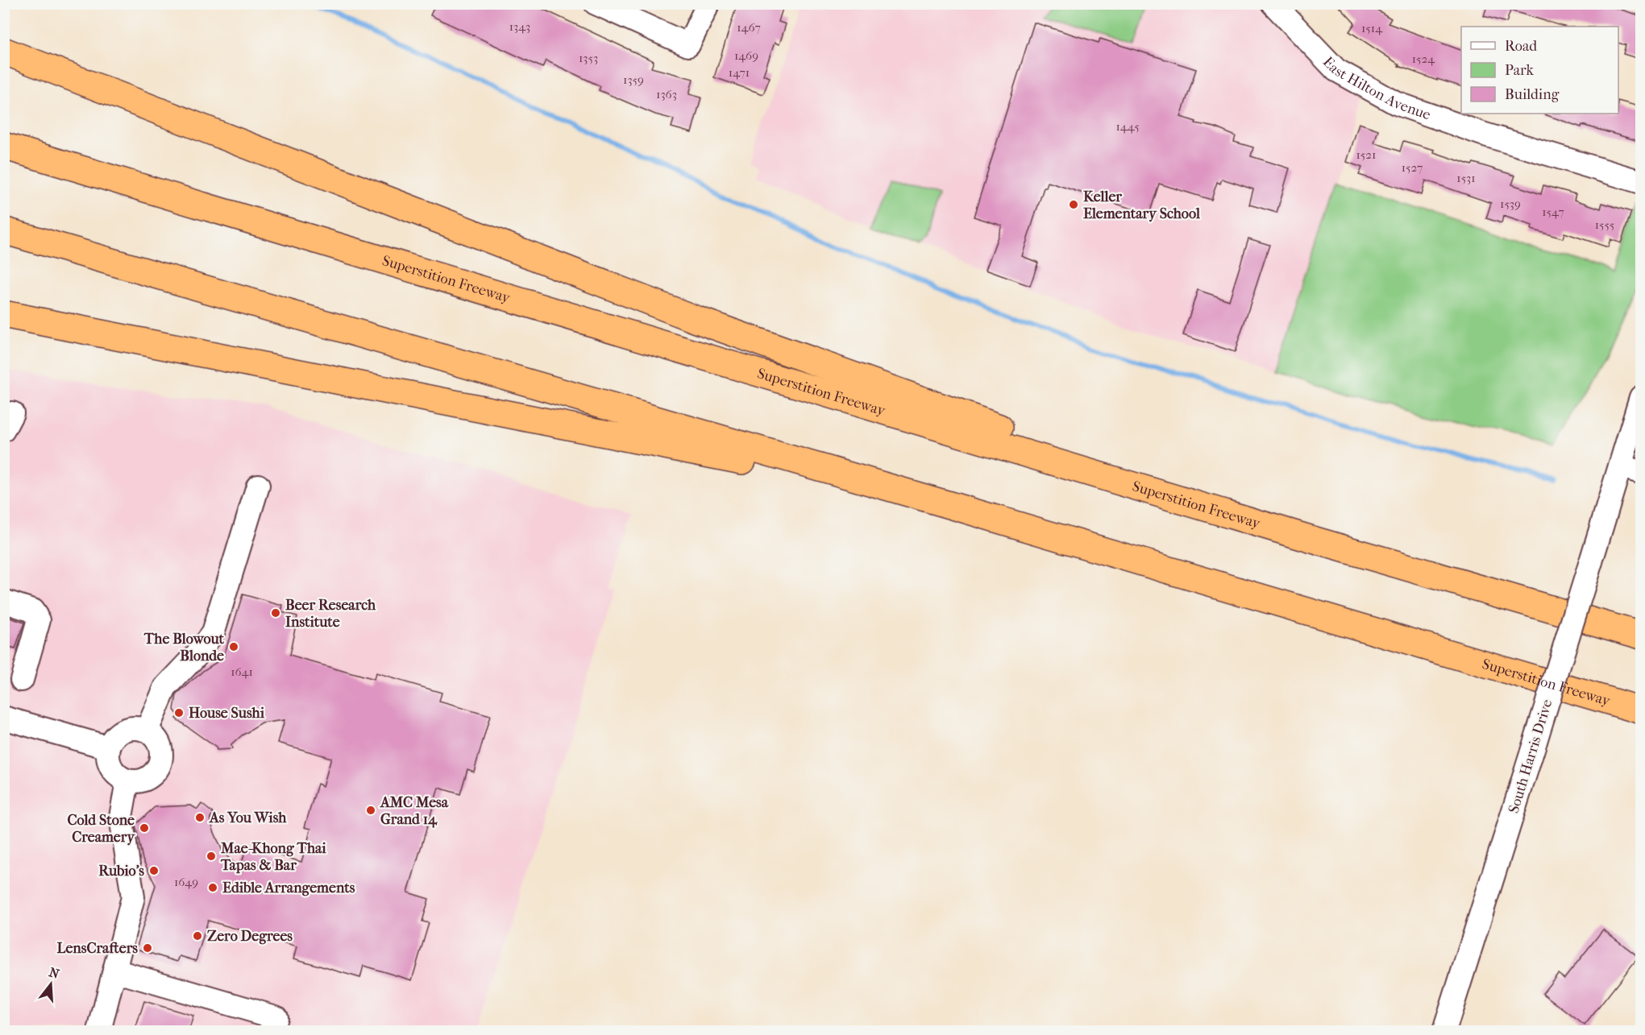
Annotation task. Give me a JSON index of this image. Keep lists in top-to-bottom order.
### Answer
{
  "streets": {
    "highway": ["Superstition Freeway"],
    "street": ["East Hilton Avenue", "South Harris Drive"]
  },
  "places": [
    "Keller Elementary School",
    "Beer Research Institute",
    "The Blowout Blonde",
    "House Sushi",
    "AMC Mesa Grand 14",
    "As You Wish",
    "Cold Stone Creamery",
    "Mae-Khong Thai Tapas & Bar",
    "Rubio's",
    "Edible Arrangements",
    "Zero Degrees",
    "LensCrafters"
  ],
  "house_numbers": [
    "1343",
    "1467",
    "1514",
    "1469",
    "1353",
    "1524",
    "1471",
    "1359",
    "1363",
    "1445",
    "1521",
    "1527",
    "1531",
    "1539",
    "1547",
    "1555",
    "1641",
    "1649"
  ],
  "legend": ["Road", "Park", "Building"],
  "north": "top"
}
